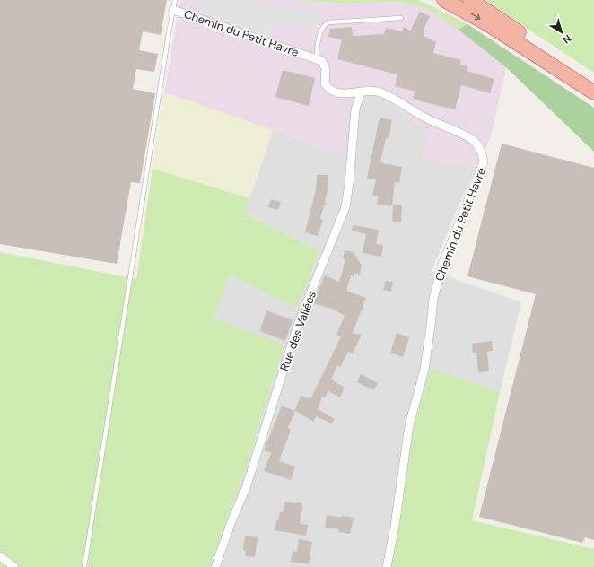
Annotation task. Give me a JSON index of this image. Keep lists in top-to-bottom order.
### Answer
{
  "streets": {
    "street": ["Chemin du Petit Havre", "Rue des Vallées"]
  },
  "crossings": [
    ["Chemin du Petit Havre", "Rue des Vallées"]
  ],
  "north": "bottom right"
}
